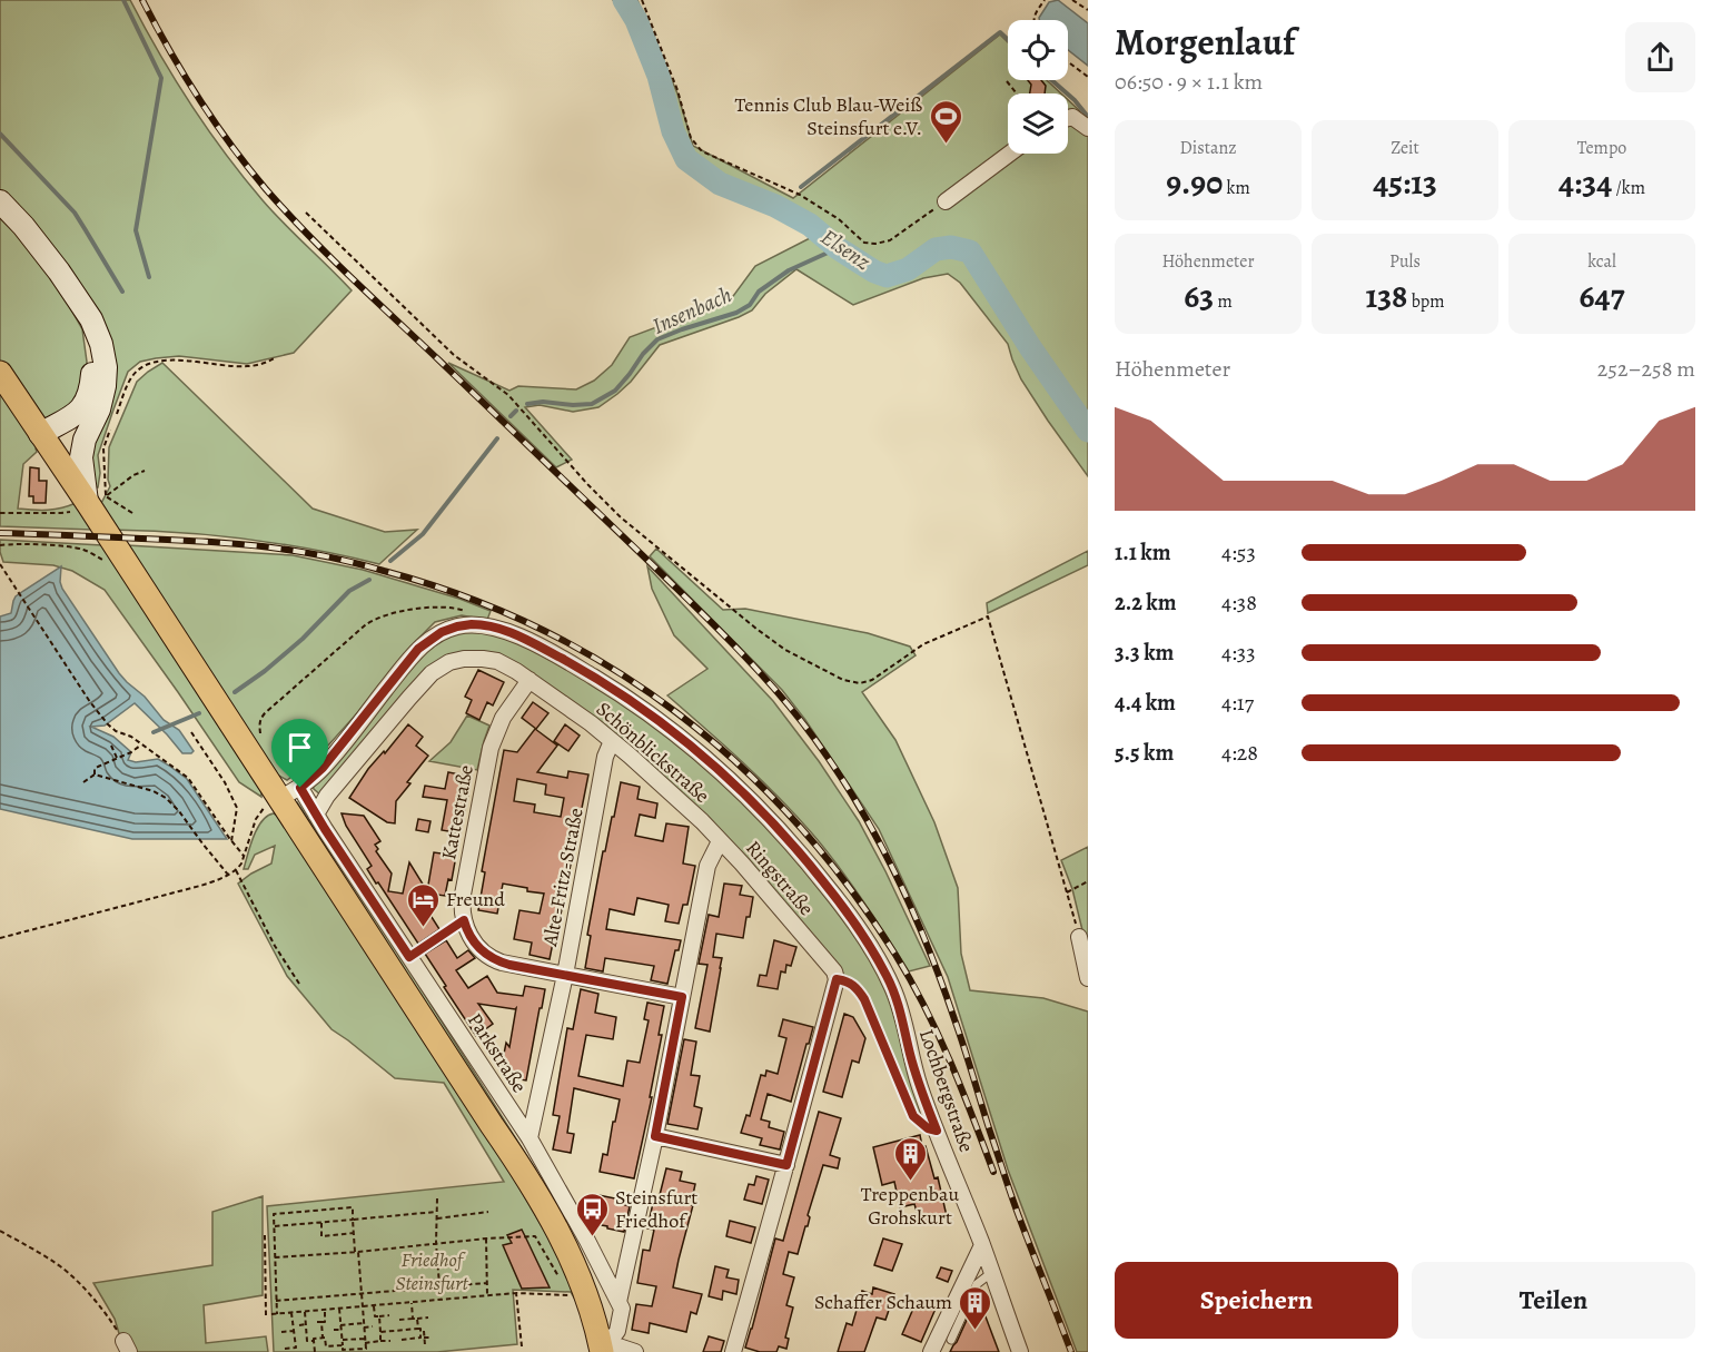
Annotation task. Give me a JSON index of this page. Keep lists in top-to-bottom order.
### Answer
{
  "streets": {
    "street": [
      "Schönblickstraße",
      "Kattestraße",
      "Alte-Fritz-Straße",
      "Ringstraße",
      "Parkstraße",
      "Lochbergstraße"
    ]
  },
  "crossings": [
    ["Schönblickstraße", "Kattestraße"],
    ["Schönblickstraße", "Alte-Fritz-Straße"],
    ["Schönblickstraße", "Ringstraße"],
    ["Schönblickstraße", "Parkstraße"],
    ["Kattestraße", "Alte-Fritz-Straße"],
    ["Kattestraße", "Ringstraße"],
    ["Alte-Fritz-Straße", "Parkstraße"],
    ["Ringstraße", "Parkstraße"],
    ["Parkstraße", "Lochbergstraße"]
  ],
  "water": ["Elsenz", "Insenbach"],
  "parks": ["Friedhof Steinsfurt"],
  "places": {
    "sports": ["Tennis Club Blau-Weiß Steinsfurt e.V."],
    "hotel": ["Freund"],
    "building": ["Treppenbau Grohskurt", "Schaffer Schaum"],
    "bus stop": ["Steinsfurt Friedhof"]
  },
  "page": {
    "heading": ["Morgenlauf", "06:50 · 9 × 1.1 km"],
    "stats": [
      ["Distanz", "9.90 km"],
      ["Zeit", "45:13"],
      ["Tempo", "4:34 /km"],
      ["Höhenmeter", "63 m"],
      ["Puls", "138 bpm"],
      ["kcal", "647"]
    ],
    "chart": ["Höhenmeter", "252–258 m"],
    "list": [
      {
        "name": "1.1 km",
        "note": "4:53"
      },
      {
        "name": "2.2 km",
        "note": "4:38"
      },
      {
        "name": "3.3 km",
        "note": "4:33"
      },
      {
        "name": "4.4 km",
        "note": "4:17"
      },
      {
        "name": "5.5 km",
        "note": "4:28"
      }
    ],
    "buttons": ["Speichern", "Teilen"]
  }
}
